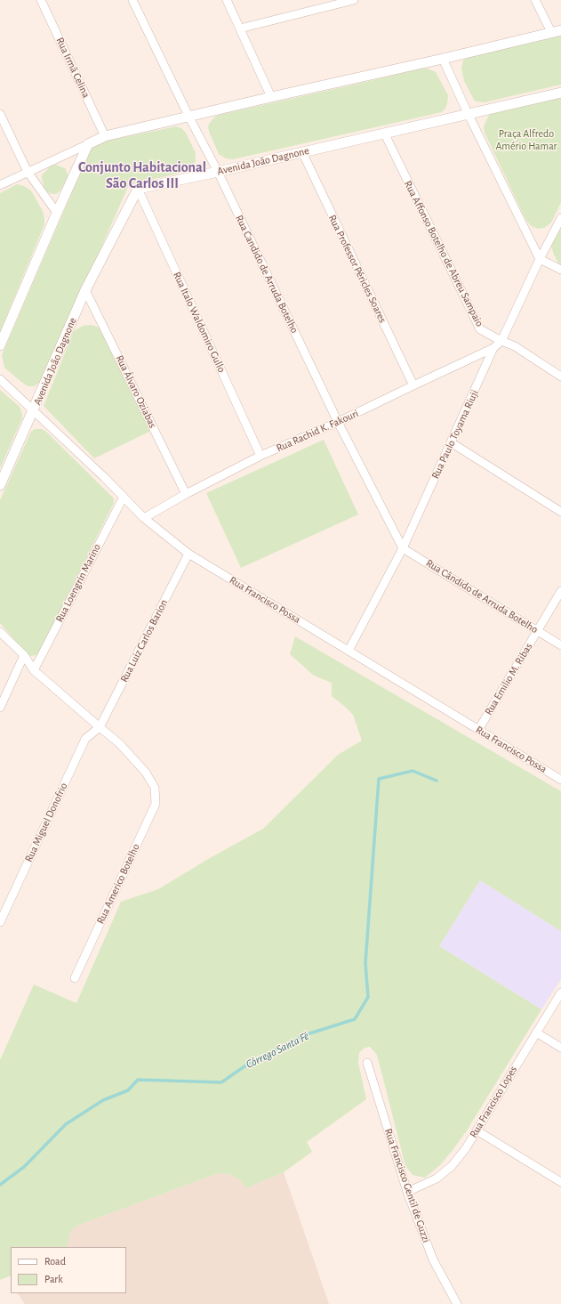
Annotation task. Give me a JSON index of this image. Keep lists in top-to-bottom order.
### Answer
{
  "streets": {
    "street": [
      "Rua Irmã Celina",
      "Avenida João Dagnone",
      "Rua Affonso Botelho de Abreu Sampaio",
      "Rua Professor Péricles Soares",
      "Rua Candido de Arruda Botelho",
      "Rua Italo Waldomiro Gullo",
      "Rua Álvaro Oziabas",
      "Rua Rachid K. Fakouri",
      "Rua Paulo Toyama Riuji",
      "Rua Loengrin Marino",
      "Rua Cândido de Arruda Botelho",
      "Rua Francisco Possa",
      "Rua Luiz Carlos Barion",
      "Rua Emilio M. Ribas",
      "Rua Miguel Donofrio",
      "Rua Americo Botelho",
      "Rua Francisco Lopes",
      "Rua Francisco Gentil de Guzzi"
    ]
  },
  "crossings": [
    ["Avenida João Dagnone", "Rua Affonso Botelho de Abreu Sampaio"],
    ["Avenida João Dagnone", "Rua Professor Péricles Soares"],
    ["Avenida João Dagnone", "Rua Candido de Arruda Botelho"],
    ["Avenida João Dagnone", "Rua Italo Waldomiro Gullo"],
    ["Avenida João Dagnone", "Rua Álvaro Oziabas"],
    ["Avenida João Dagnone", "Rua Francisco Possa"],
    ["Rua Affonso Botelho de Abreu Sampaio", "Rua Paulo Toyama Riuji"],
    ["Rua Professor Péricles Soares", "Rua Rachid K. Fakouri"],
    ["Rua Candido de Arruda Botelho", "Rua Rachid K. Fakouri"],
    ["Rua Candido de Arruda Botelho", "Rua Paulo Toyama Riuji"],
    ["Rua Candido de Arruda Botelho", "Rua Cândido de Arruda Botelho"],
    ["Rua Italo Waldomiro Gullo", "Rua Rachid K. Fakouri"],
    ["Rua Álvaro Oziabas", "Rua Rachid K. Fakouri"],
    ["Rua Rachid K. Fakouri", "Rua Paulo Toyama Riuji"],
    ["Rua Rachid K. Fakouri", "Rua Francisco Possa"],
    ["Rua Paulo Toyama Riuji", "Rua Cândido de Arruda Botelho"],
    ["Rua Paulo Toyama Riuji", "Rua Francisco Possa"],
    ["Rua Loengrin Marino", "Rua Francisco Possa"],
    ["Rua Cândido de Arruda Botelho", "Rua Emilio M. Ribas"],
    ["Rua Francisco Possa", "Rua Luiz Carlos Barion"],
    ["Rua Francisco Possa", "Rua Emilio M. Ribas"],
    ["Rua Luiz Carlos Barion", "Rua Miguel Donofrio"],
    ["Rua Luiz Carlos Barion", "Rua Americo Botelho"],
    ["Rua Miguel Donofrio", "Rua Americo Botelho"],
    ["Rua Francisco Lopes", "Rua Francisco Gentil de Guzzi"]
  ],
  "districts": ["Conjunto Habitacional São Carlos III"],
  "water": ["Córrego Santa Fé"],
  "parks": ["Praça Alfredo Amério Hamar"],
  "legend": ["Road", "Park"]
}
